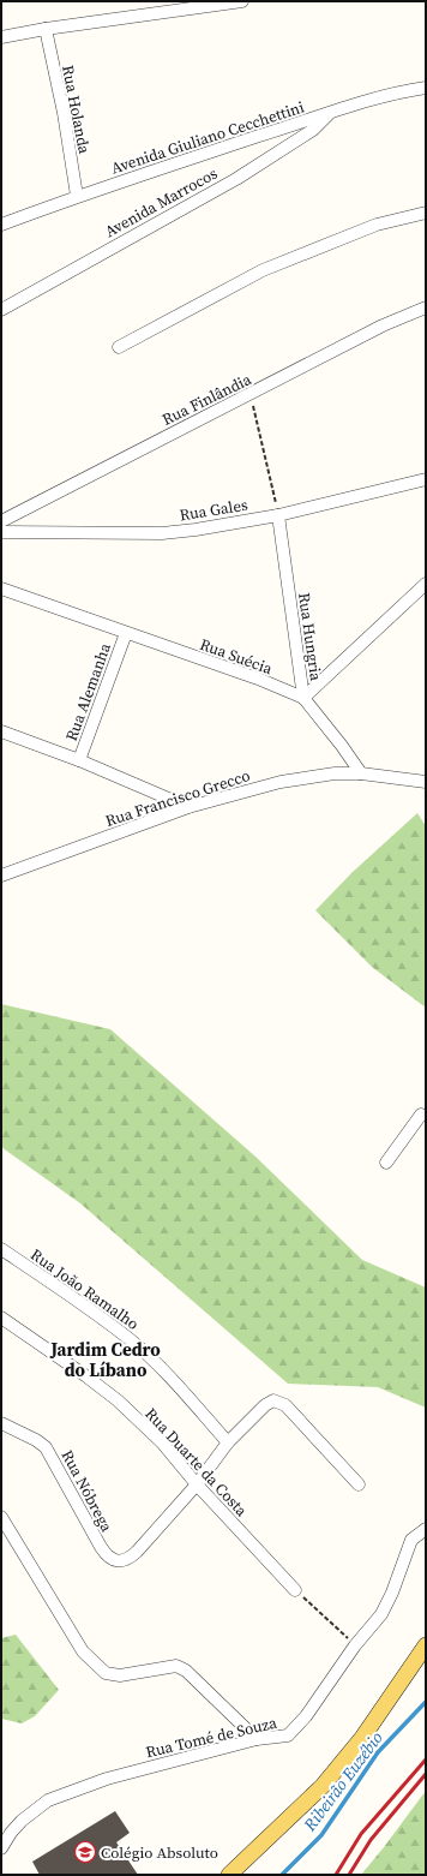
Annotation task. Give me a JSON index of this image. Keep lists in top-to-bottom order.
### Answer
{
  "streets": {
    "street": [
      "Rua Holanda",
      "Avenida Giuliano Cecchettini",
      "Avenida Marrocos",
      "Rua Finlândia",
      "Rua Gales",
      "Rua Hungria",
      "Rua Suécia",
      "Rua Alemanha",
      "Rua Francisco Grecco",
      "Rua João Ramalho",
      "Rua Duarte da Costa",
      "Rua Nóbrega",
      "Rua Tomé de Souza"
    ]
  },
  "crossings": [
    ["Rua Holanda", "Avenida Giuliano Cecchettini"],
    ["Avenida Giuliano Cecchettini", "Avenida Marrocos"],
    ["Rua Gales", "Rua Hungria"],
    ["Rua Hungria", "Rua Suécia"],
    ["Rua Hungria", "Rua Francisco Grecco"],
    ["Rua Suécia", "Rua Alemanha"],
    ["Rua Duarte da Costa", "Rua Nóbrega"]
  ],
  "districts": ["Jardim Cedro do Líbano"],
  "water": ["Ribeirão Euzébio"],
  "places": {
    "school or university": ["Colégio Absoluto"]
  }
}
